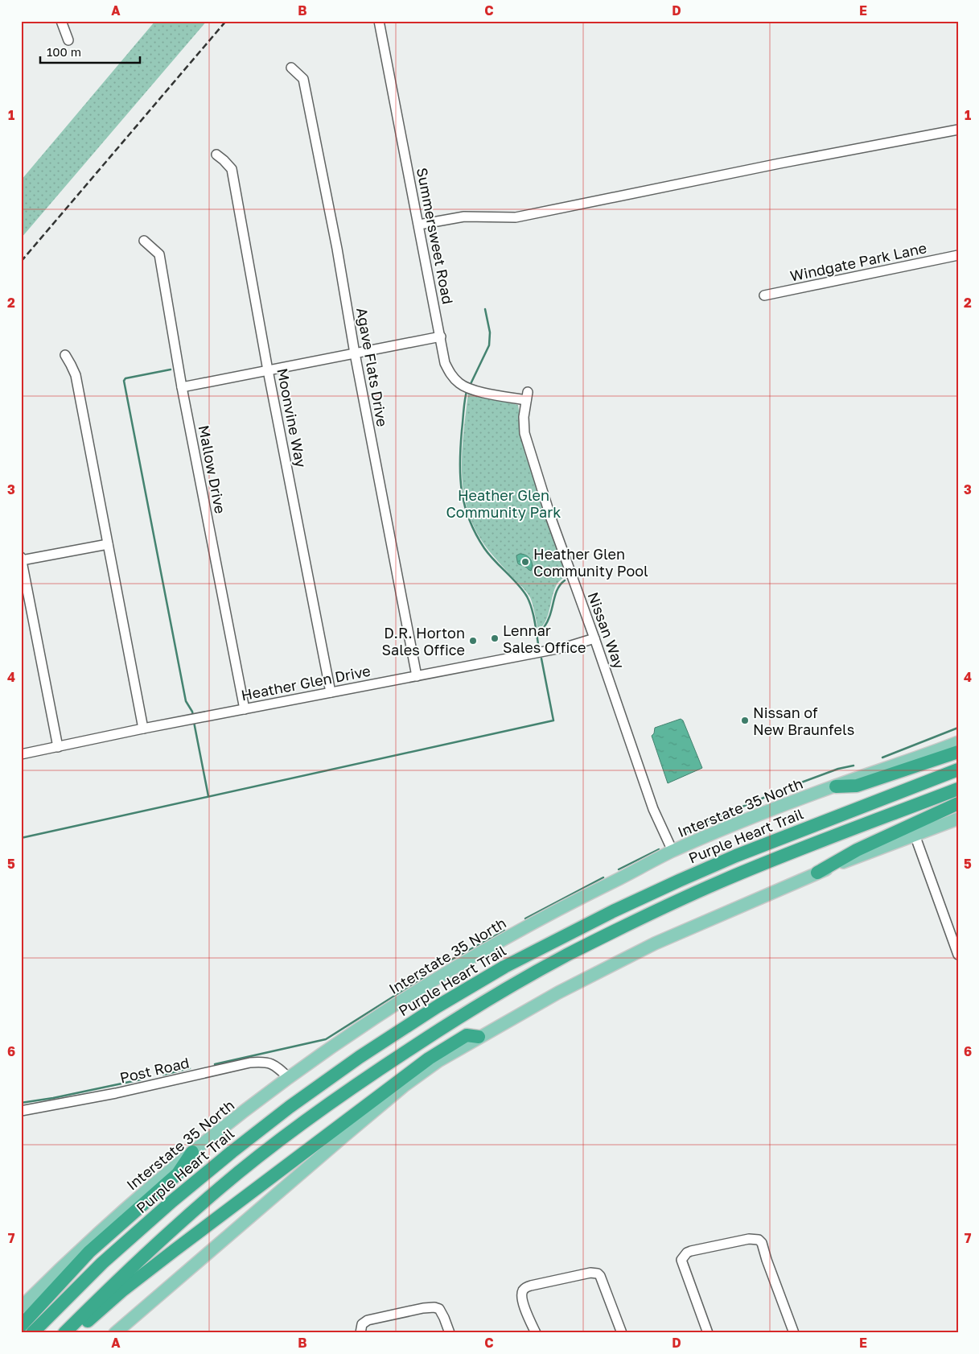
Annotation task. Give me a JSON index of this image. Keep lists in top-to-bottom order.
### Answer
{
  "streets": {
    "highway": ["Purple Heart Trail"],
    "main road": ["Interstate 35 North"],
    "street": [
      "Summersweet Road",
      "Windgate Park Lane",
      "Agave Flats Drive",
      "Moonvine Way",
      "Mallow Drive",
      "Nissan Way",
      "Heather Glen Drive",
      "Post Road"
    ]
  },
  "crossings": [
    ["Summersweet Road", "Nissan Way"],
    ["Agave Flats Drive", "Heather Glen Drive"],
    ["Moonvine Way", "Heather Glen Drive"],
    ["Mallow Drive", "Heather Glen Drive"],
    ["Nissan Way", "Heather Glen Drive"],
    ["Nissan Way", "Interstate 35 North"],
    ["Interstate 35 North", "Post Road"]
  ],
  "parks": ["Heather Glen Community Park"],
  "places": [
    "Heather Glen Community Pool",
    "Lennar Sales Office",
    "D.R. Horton Sales Office",
    "Nissan of New Braunfels"
  ],
  "scale_bar": "100 m",
  "grid": {
    "columns": [
      "A",
      "B",
      "C",
      "D",
      "E"
    ],
    "rows": [
      "1",
      "2",
      "3",
      "4",
      "5",
      "6",
      "7"
    ]
  }
}
